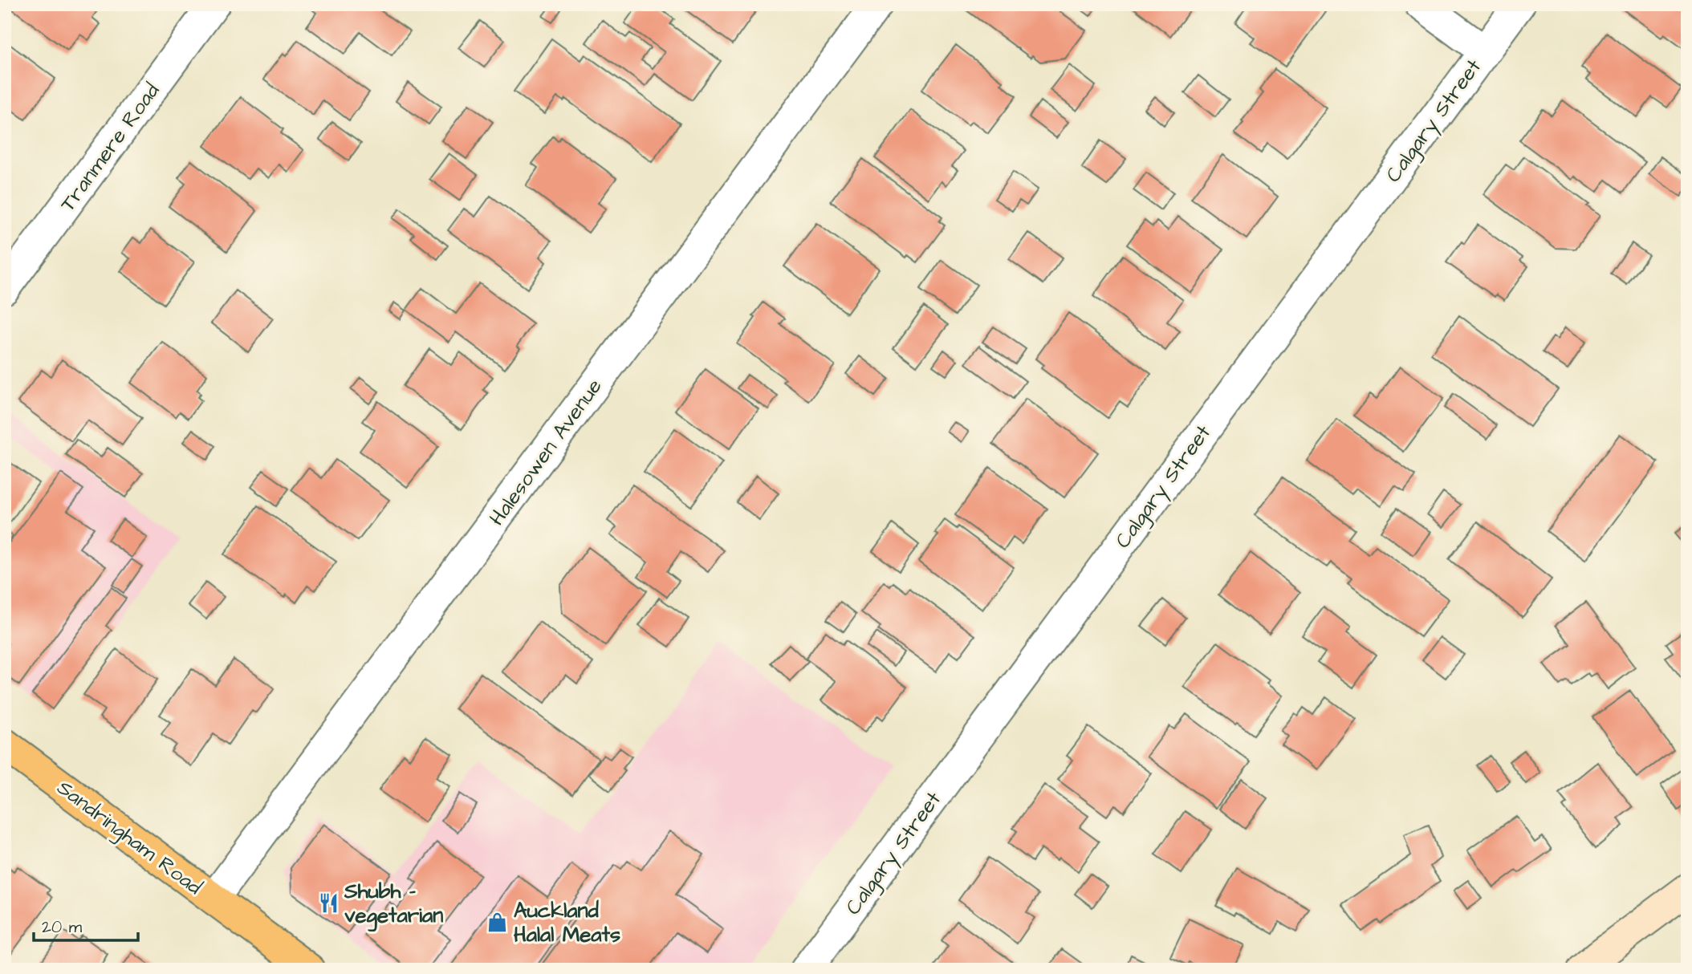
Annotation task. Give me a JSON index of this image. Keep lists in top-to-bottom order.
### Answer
{
  "streets": {
    "main road": ["Sandringham Road"],
    "street": ["Calgary Street", "Tranmere Road", "Halesowen Avenue"]
  },
  "crossings": [
    ["Halesowen Avenue", "Sandringham Road"]
  ],
  "places": {
    "restaurant": ["Shubh - vegetarian"],
    "shop": ["Auckland Halal Meats"]
  },
  "scale_bar": "20 m"
}
